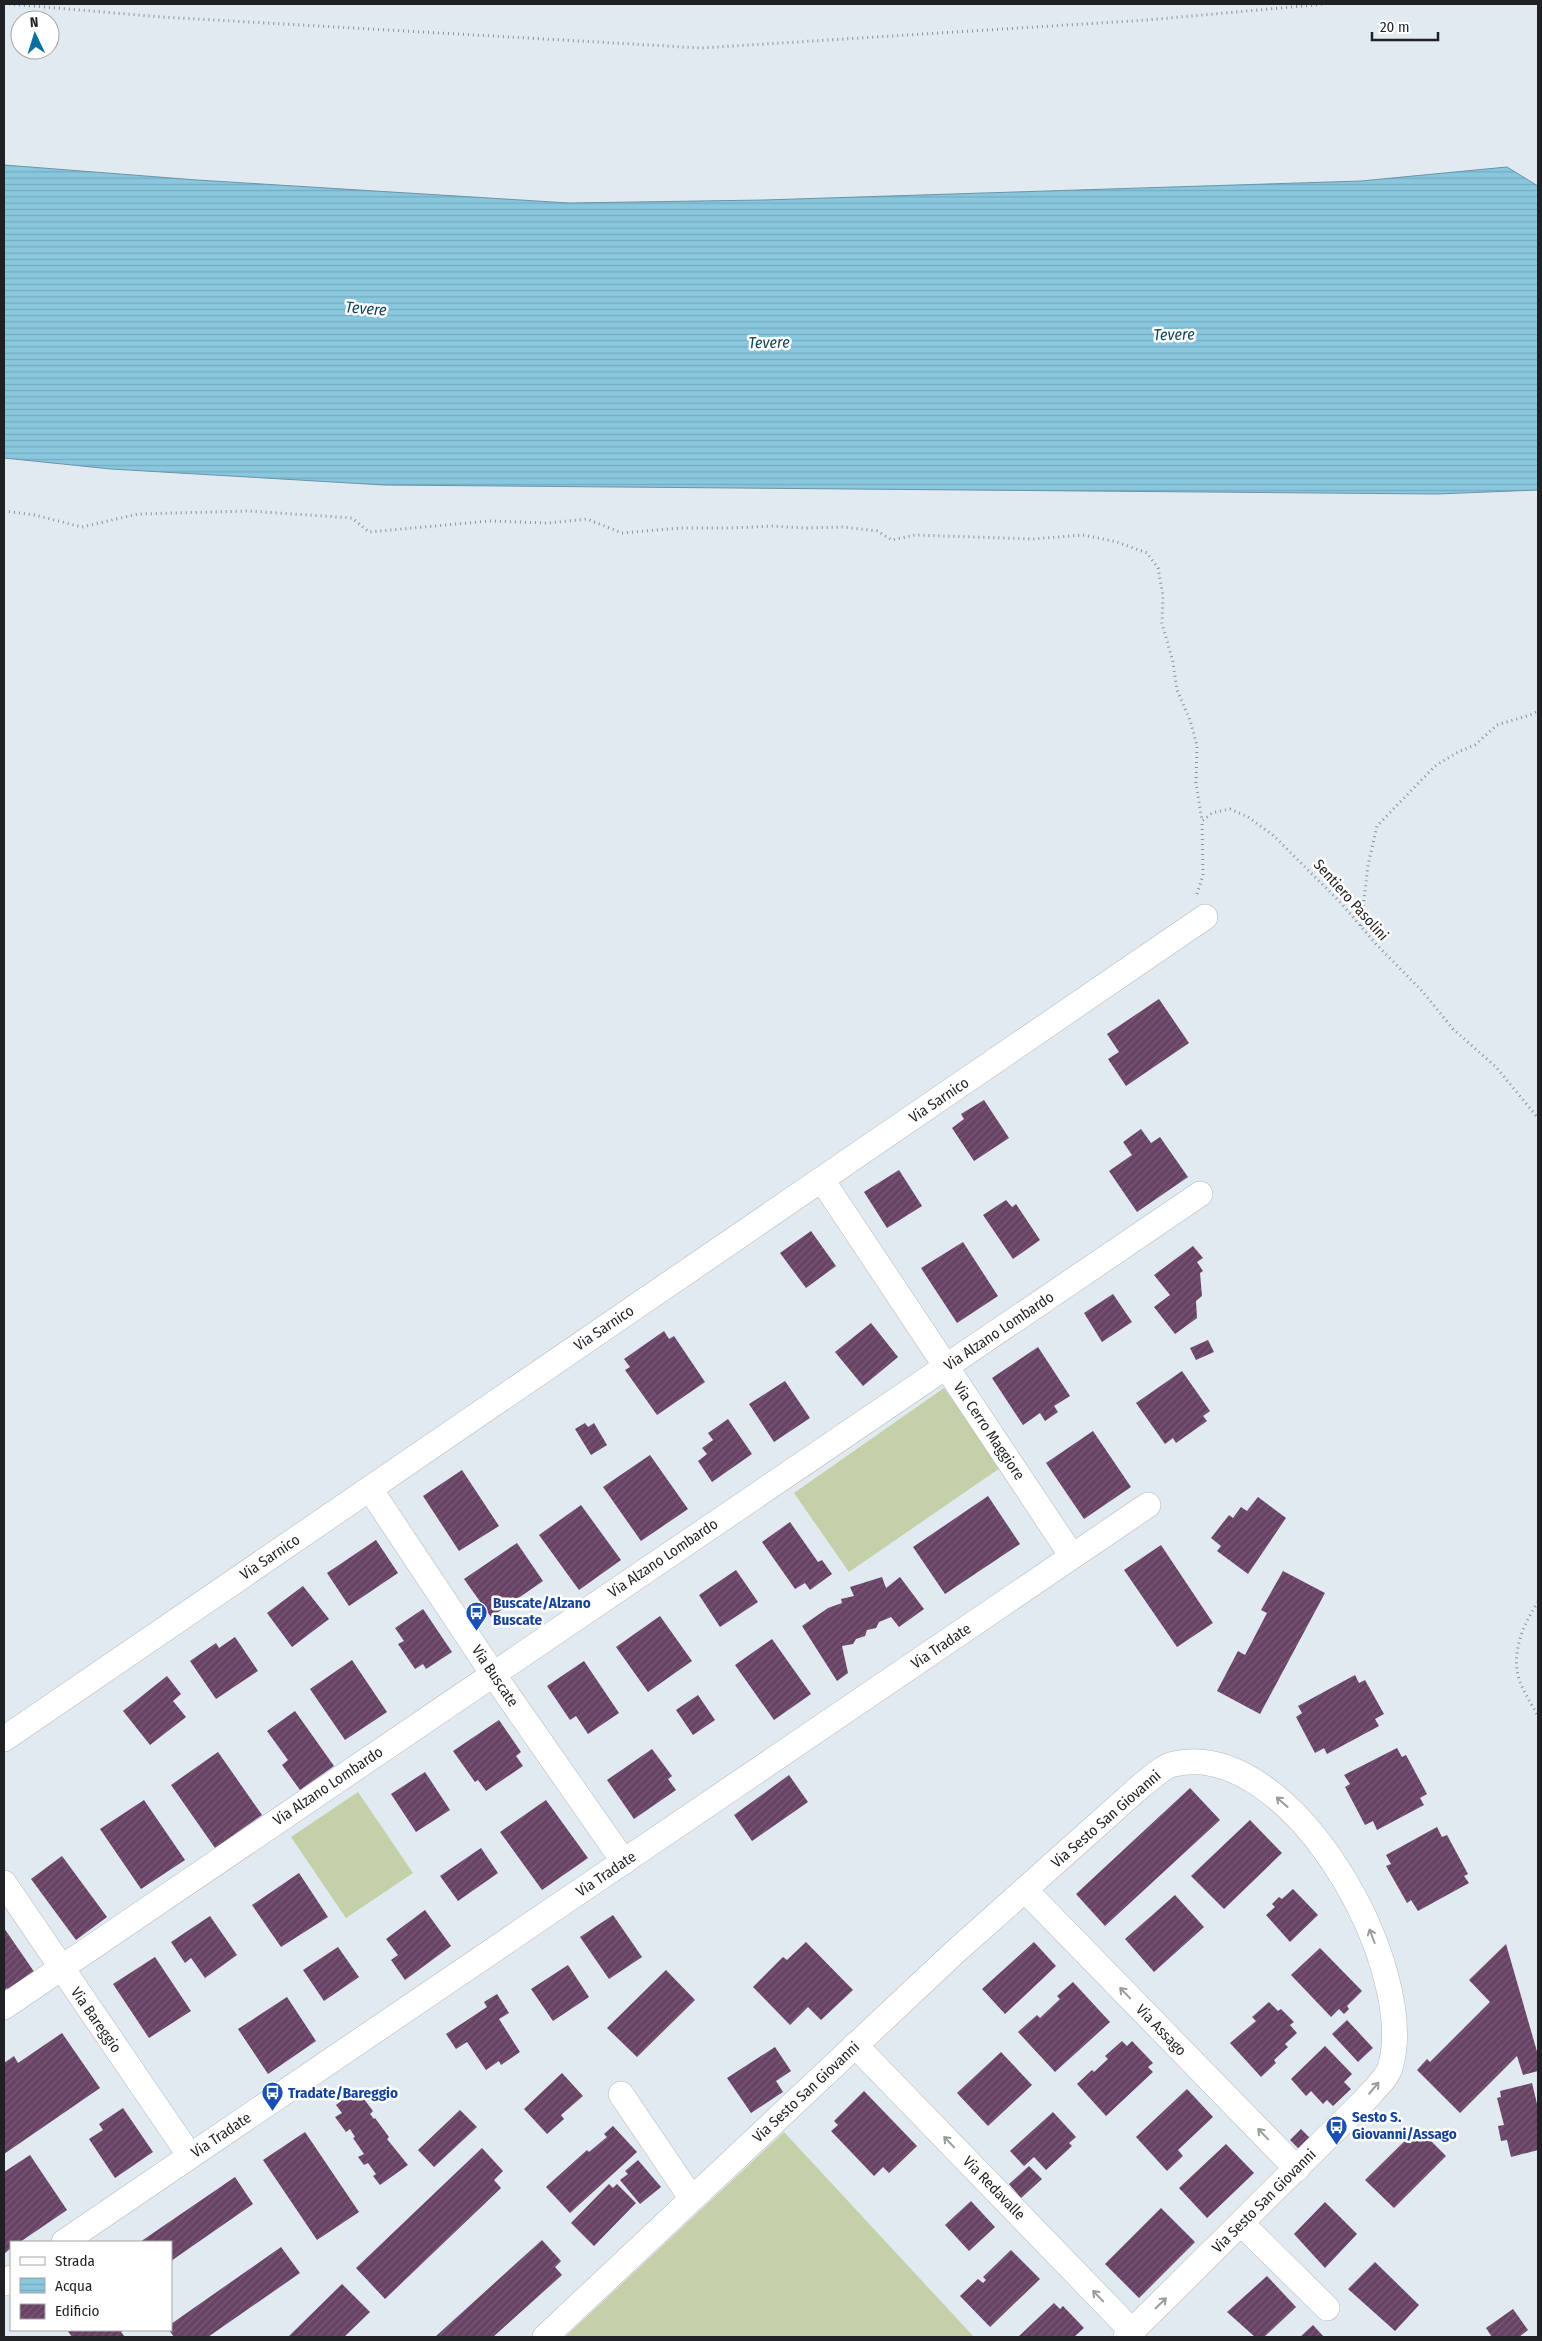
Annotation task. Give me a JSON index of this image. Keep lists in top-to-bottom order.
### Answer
{
  "streets": {
    "street": [
      "Via Sarnico",
      "Via Alzano Lombardo",
      "Via Cerro Maggiore",
      "Via Tradate",
      "Via Buscate",
      "Via Sesto San Giovanni",
      "Via Bareggio",
      "Via Assago",
      "Via Redavalle"
    ],
    "path": ["Sentiero Pasolini"]
  },
  "crossings": [
    ["Via Sarnico", "Via Cerro Maggiore"],
    ["Via Sarnico", "Via Buscate"],
    ["Via Alzano Lombardo", "Via Cerro Maggiore"],
    ["Via Alzano Lombardo", "Via Buscate"],
    ["Via Alzano Lombardo", "Via Bareggio"],
    ["Via Cerro Maggiore", "Via Tradate"],
    ["Via Tradate", "Via Buscate"],
    ["Via Tradate", "Via Bareggio"],
    ["Via Sesto San Giovanni", "Via Assago"],
    ["Via Sesto San Giovanni", "Via Redavalle"]
  ],
  "one_way": ["Via Assago", "Via Redavalle"],
  "water": ["Tevere"],
  "places": {
    "bus stop": ["Buscate/Alzano Buscate", "Tradate/Bareggio", "Sesto S. Giovanni/Assago"]
  },
  "legend": ["Strada", "Acqua", "Edificio"],
  "scale_bar": "20 m",
  "north": "top"
}
